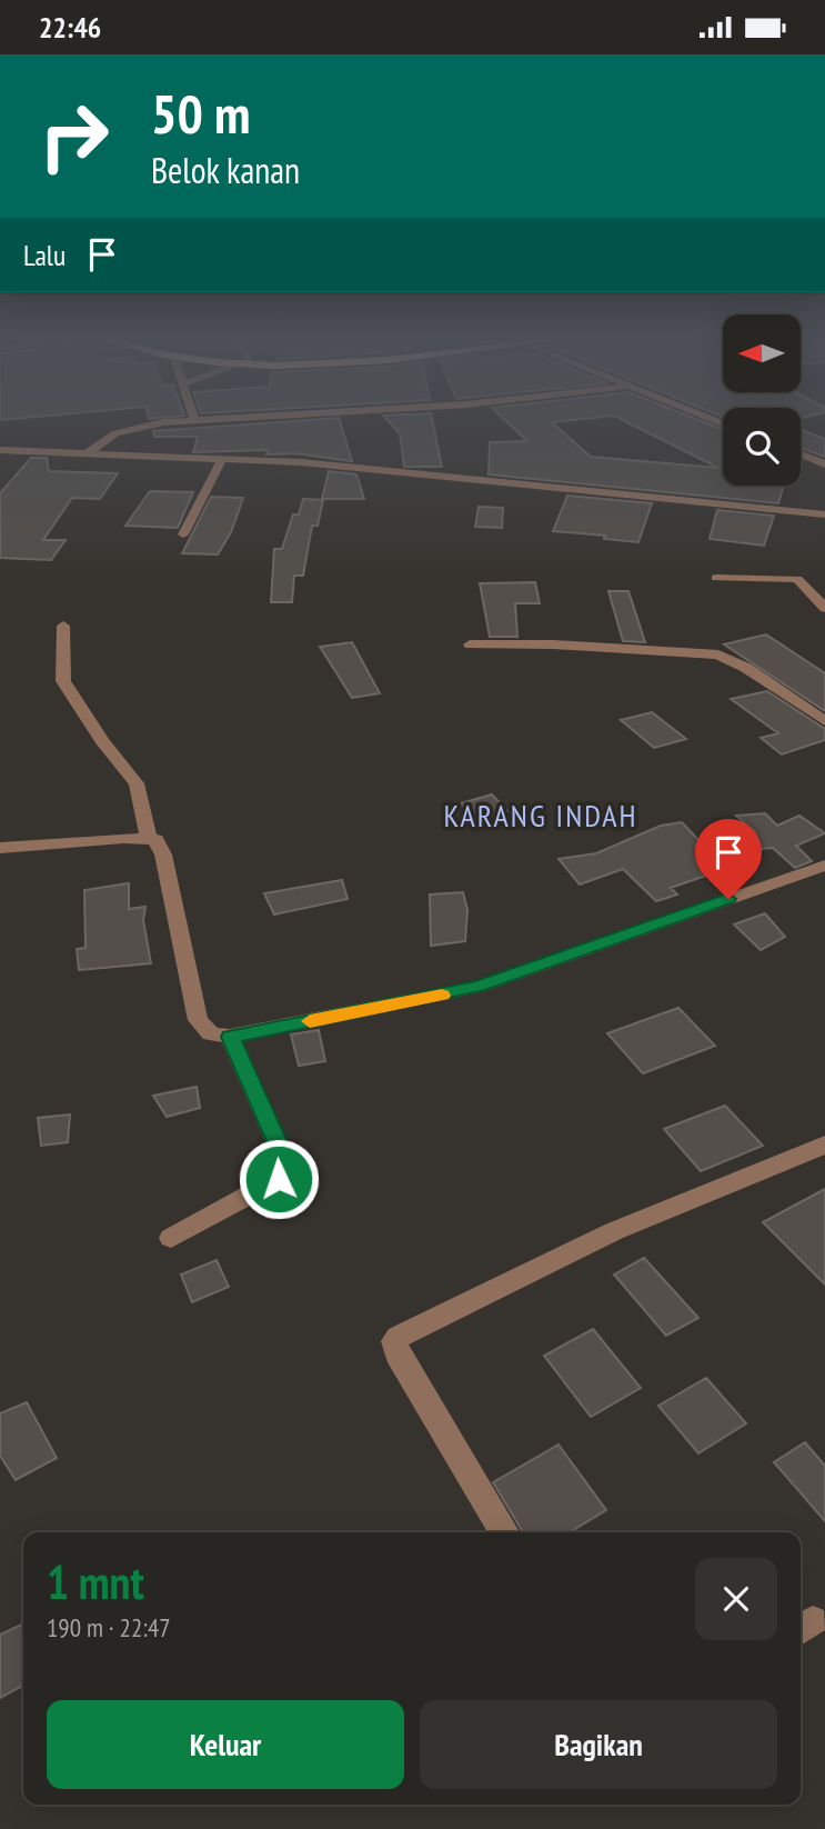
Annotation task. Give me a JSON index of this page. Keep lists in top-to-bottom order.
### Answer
{
  "districts": ["KARANG INDAH"],
  "north": "left",
  "page": {
    "status": "22:46",
    "turn": ["50 m", "Belok kanan"],
    "then": "Lalu",
    "heading": ["1 mnt", "190 m · 22:47"],
    "buttons": ["Keluar", "Bagikan"]
  }
}
